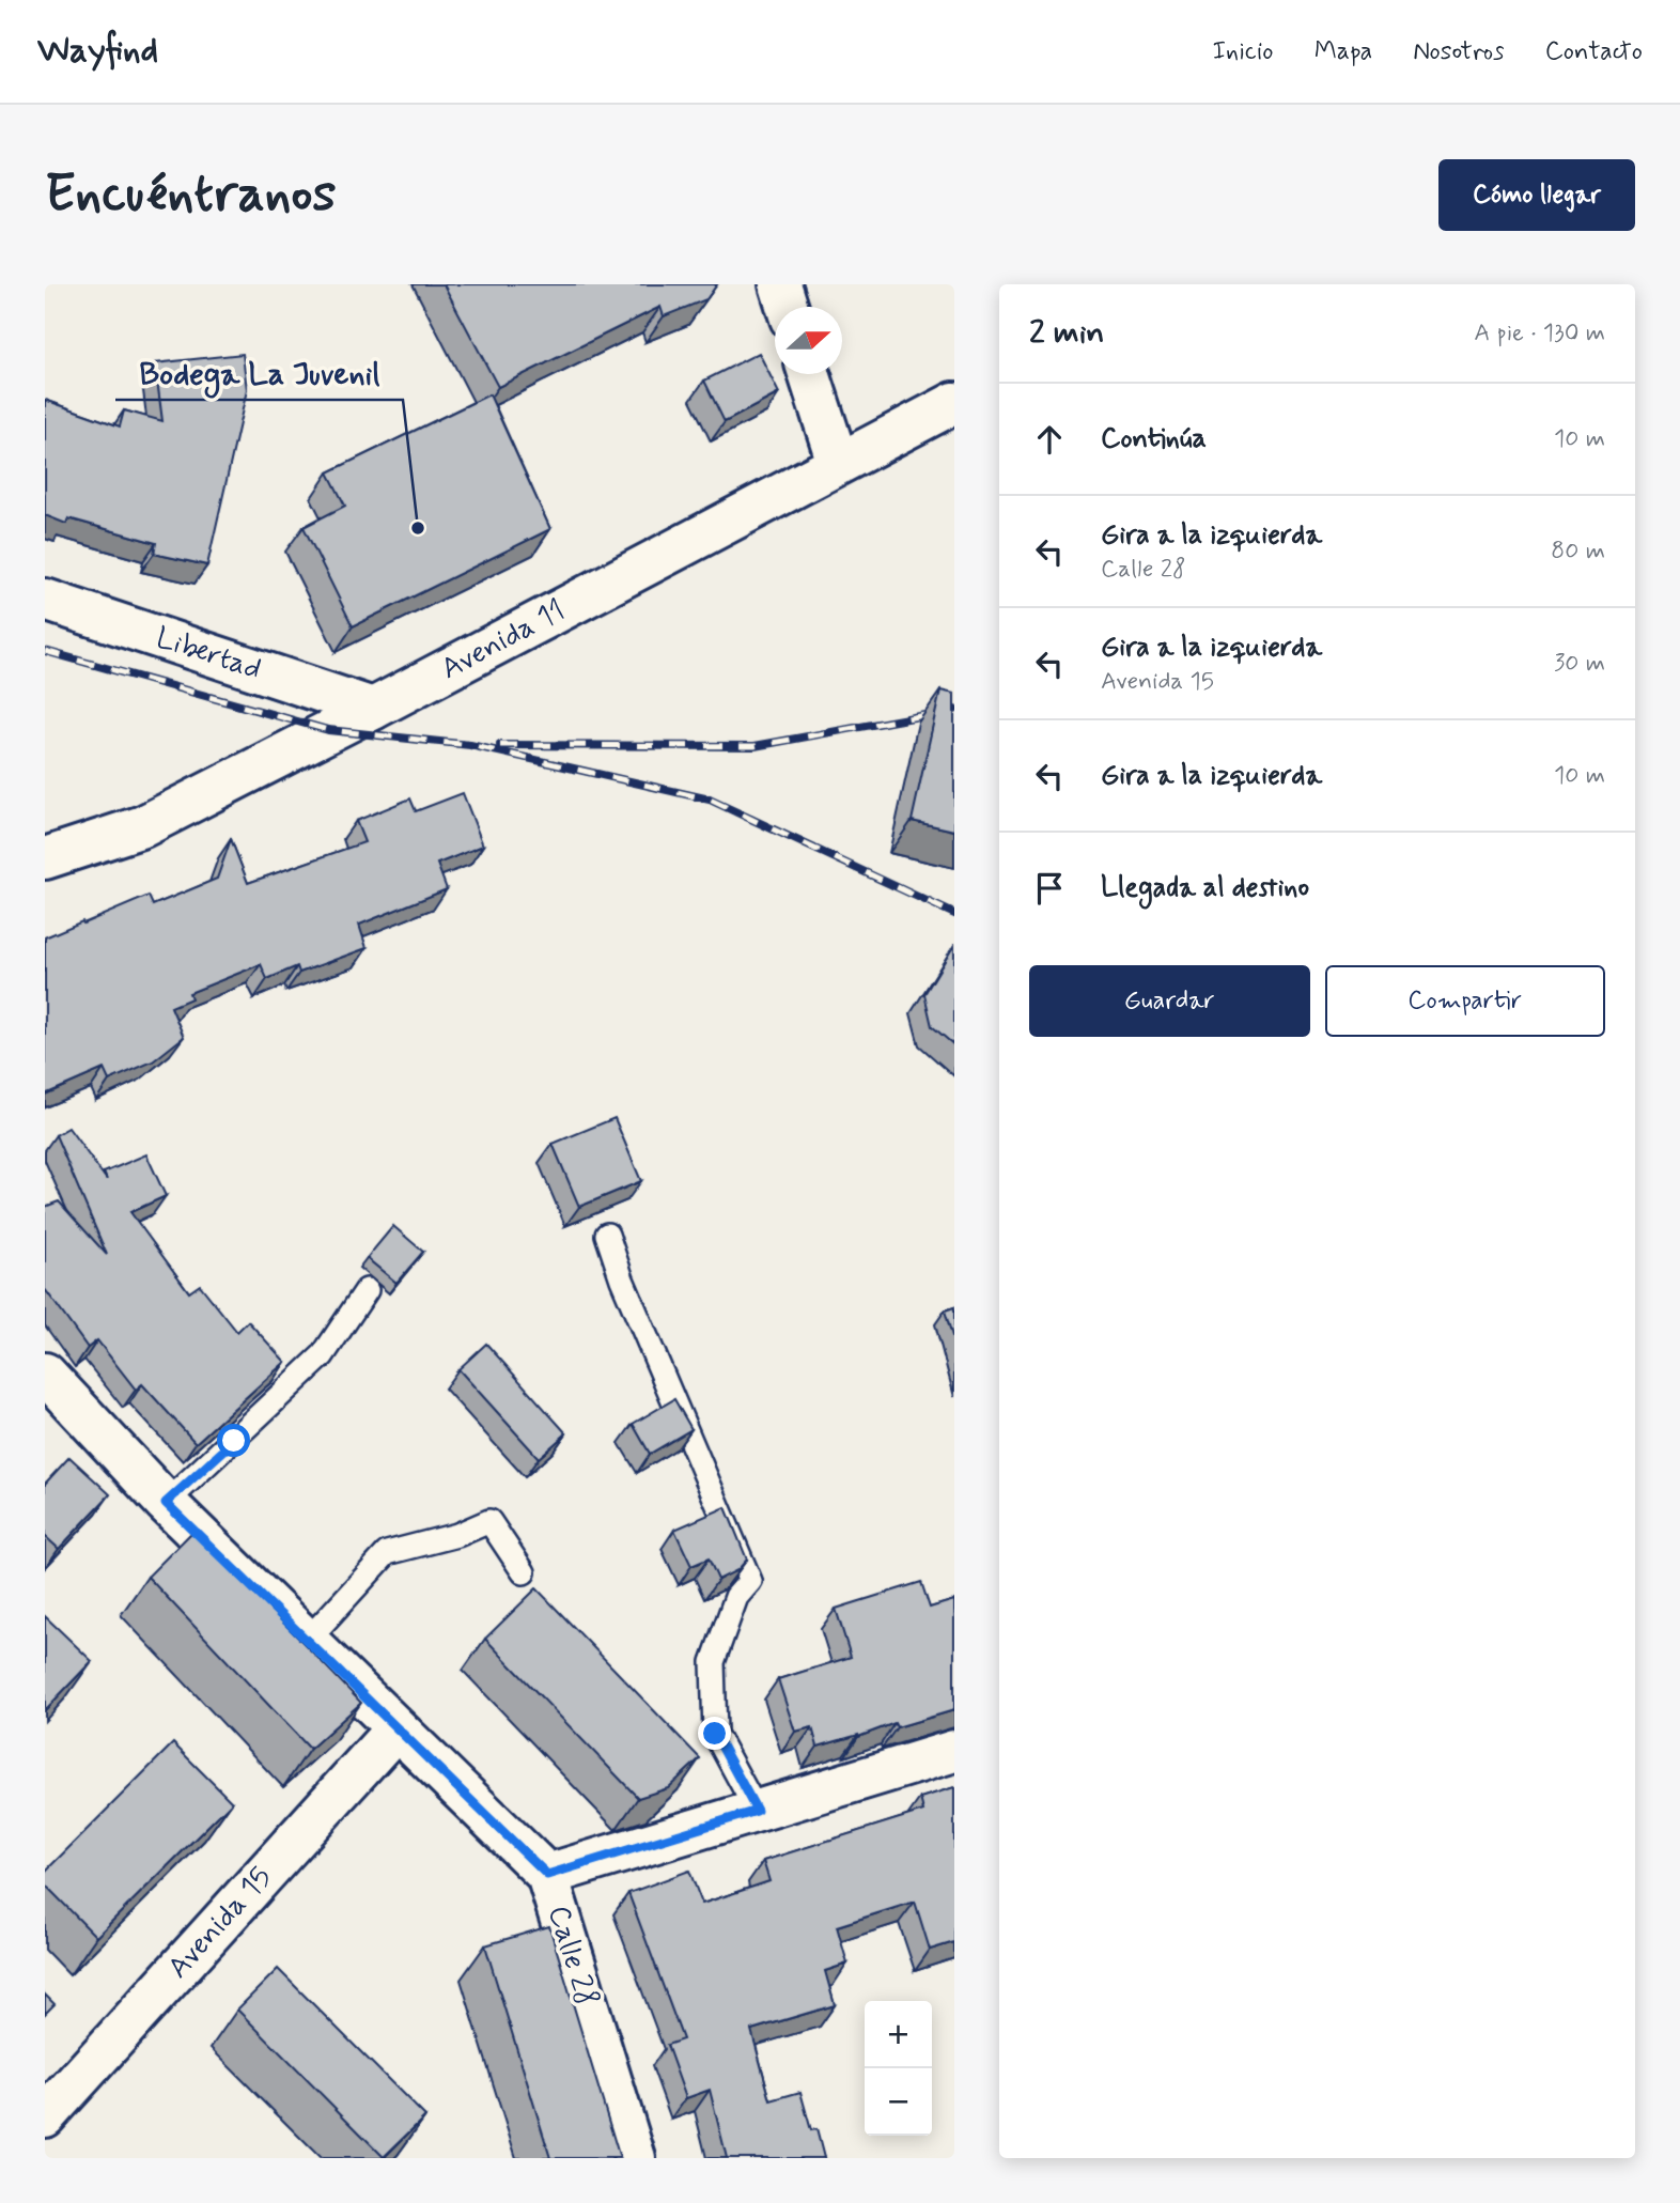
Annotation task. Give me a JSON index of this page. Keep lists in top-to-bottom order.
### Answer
{
  "streets": {
    "street": [
      "Avenida 11",
      "Libertad",
      "Avenida 15",
      "Calle 28"
    ]
  },
  "crossings": [
    ["Avenida 11", "Libertad"],
    ["Avenida 15", "Calle 28"]
  ],
  "places": ["Bodega La Juvenil"],
  "north": "right",
  "page": {
    "header": "Wayfind",
    "nav": [
      "Inicio",
      "Mapa",
      "Nosotros",
      "Contacto"
    ],
    "buttons": [
      "Cómo llegar",
      ["Guardar", "Compartir"]
    ],
    "title": "Encuéntranos",
    "heading": ["2 min", "A pie · 130 m"],
    "list": [
      ["Continúa", "10 m"],
      ["Gira a la izquierda", "Calle 28", "80 m"],
      ["Gira a la izquierda", "Avenida 15", "30 m"],
      ["Gira a la izquierda", "10 m"],
      "Llegada al destino"
    ],
    "map_buttons": ["+", "−"]
  }
}
